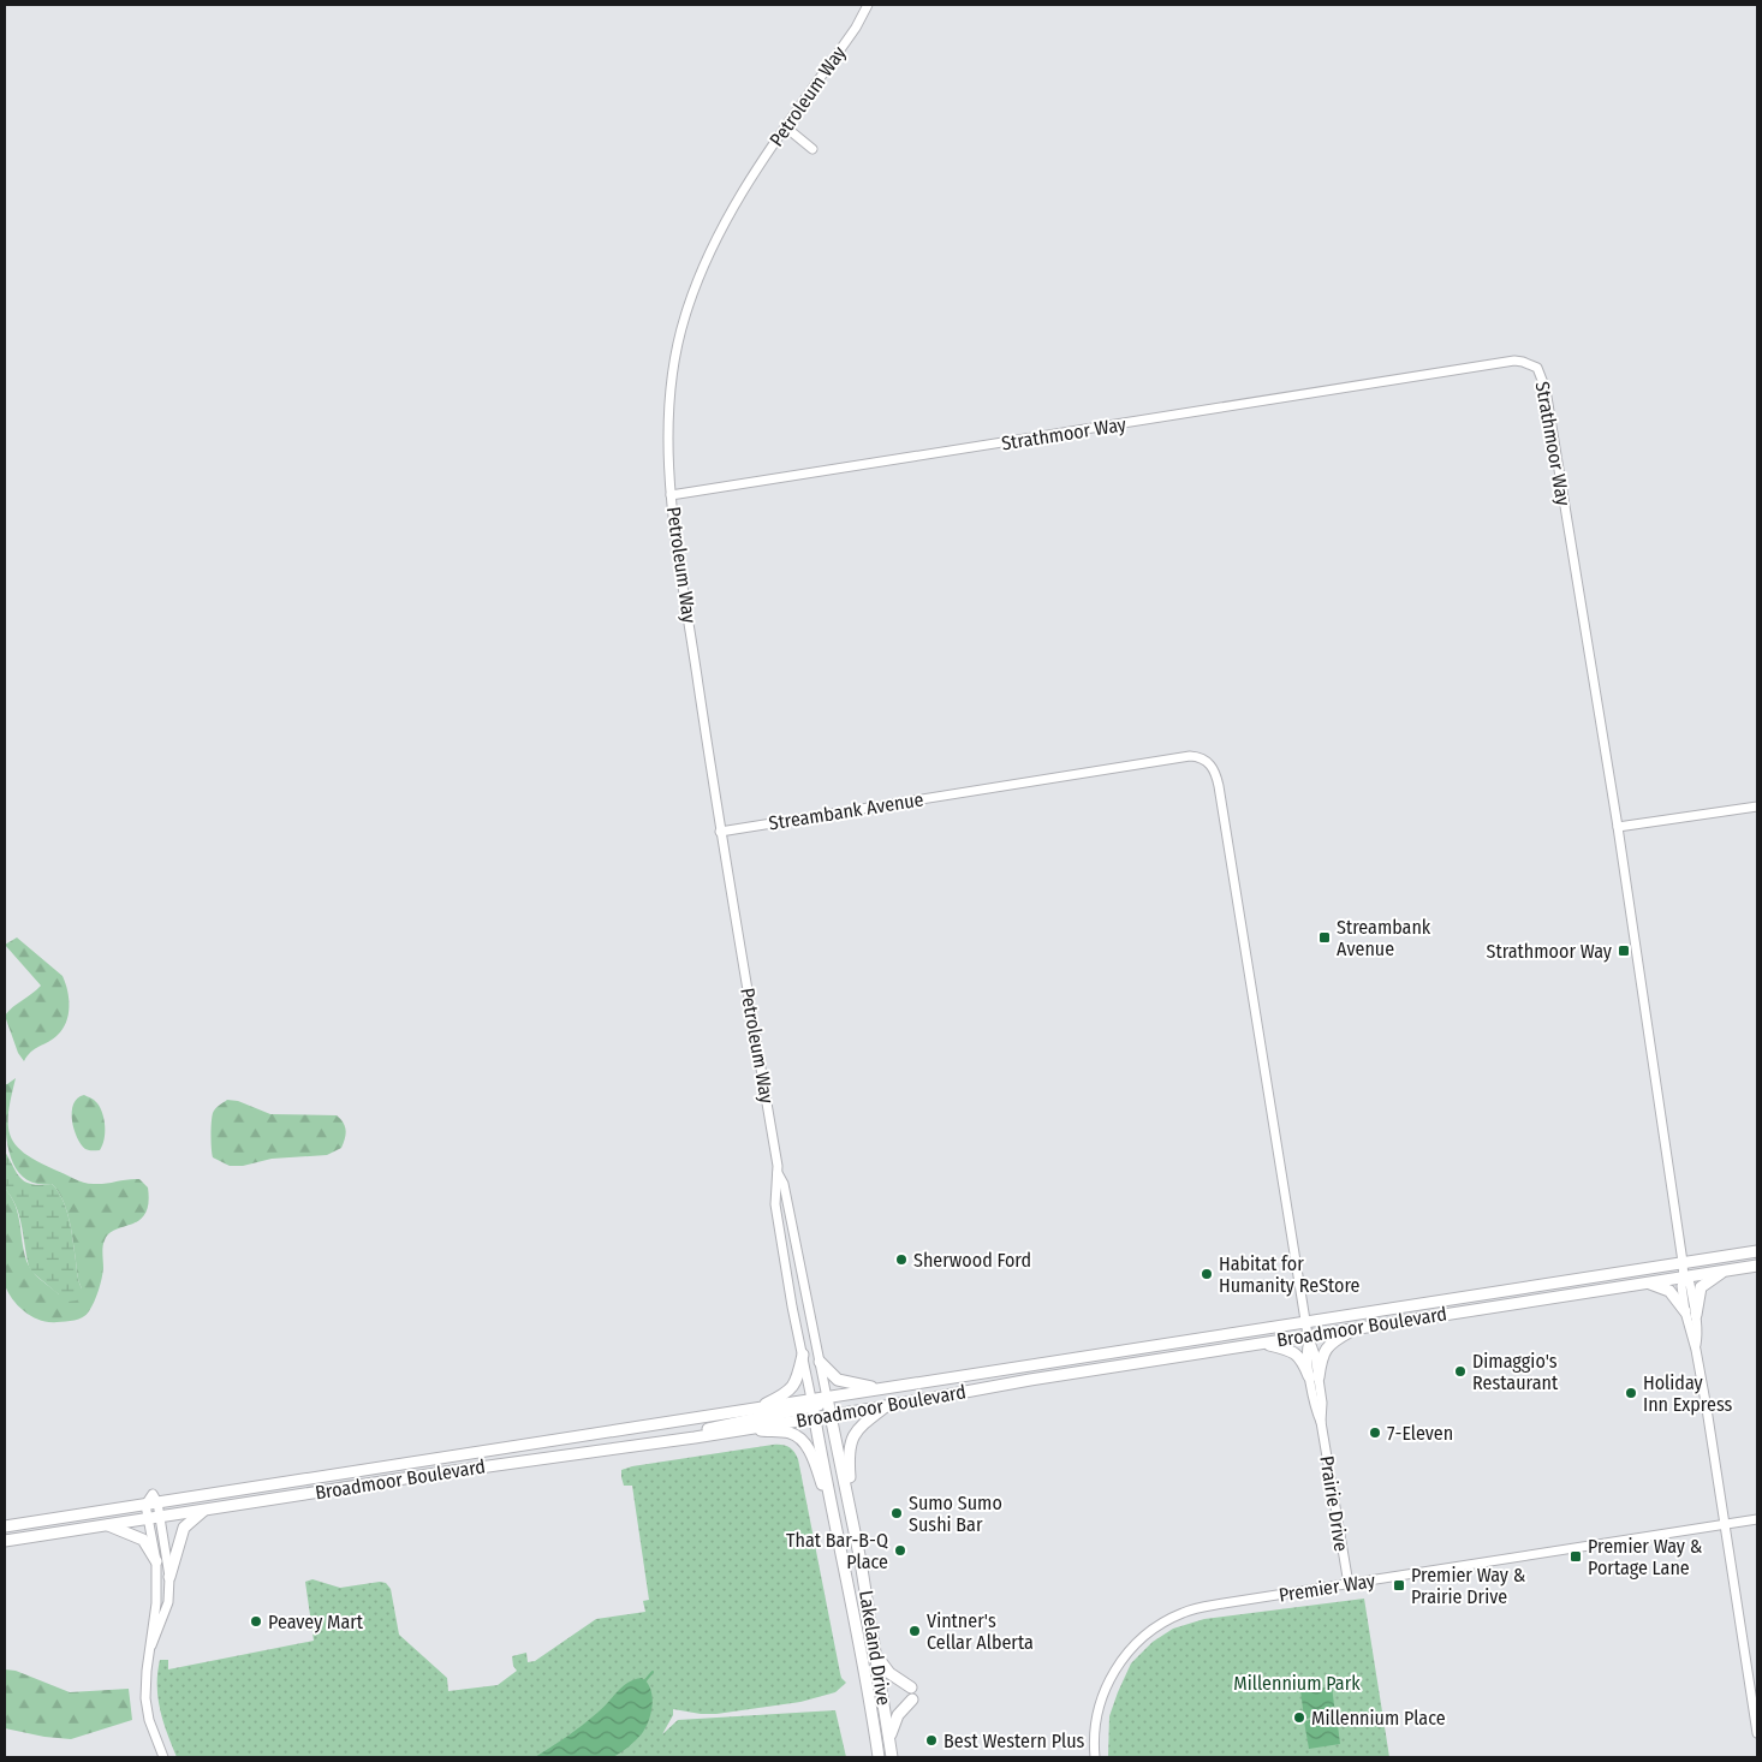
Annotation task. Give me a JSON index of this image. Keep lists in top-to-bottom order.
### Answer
{
  "streets": {
    "main road": ["Broadmoor Boulevard", "Lakeland Drive"],
    "street": [
      "Petroleum Way",
      "Strathmoor Way",
      "Streambank Avenue",
      "Prairie Drive",
      "Premier Way"
    ]
  },
  "crossings": [
    ["Petroleum Way", "Strathmoor Way"],
    ["Petroleum Way", "Streambank Avenue"],
    ["Petroleum Way", "Broadmoor Boulevard"],
    ["Petroleum Way", "Lakeland Drive"],
    ["Strathmoor Way", "Broadmoor Boulevard"],
    ["Streambank Avenue", "Broadmoor Boulevard"],
    ["Streambank Avenue", "Prairie Drive"],
    ["Broadmoor Boulevard", "Prairie Drive"],
    ["Broadmoor Boulevard", "Lakeland Drive"],
    ["Prairie Drive", "Premier Way"]
  ],
  "parks": ["Millennium Park"],
  "places": {
    "transit": [
      "Streambank Avenue",
      "Strathmoor Way",
      "Premier Way & Portage Lane",
      "Premier Way & Prairie Drive"
    ],
    "other": [
      "Sherwood Ford",
      "Habitat for Humanity ReStore",
      "Dimaggio's Restaurant",
      "Holiday Inn Express",
      "7-Eleven",
      "Sumo Sumo Sushi Bar",
      "That Bar-B-Q Place",
      "Peavey Mart",
      "Vintner's Cellar Alberta",
      "Millennium Place",
      "Best Western Plus"
    ]
  }
}
